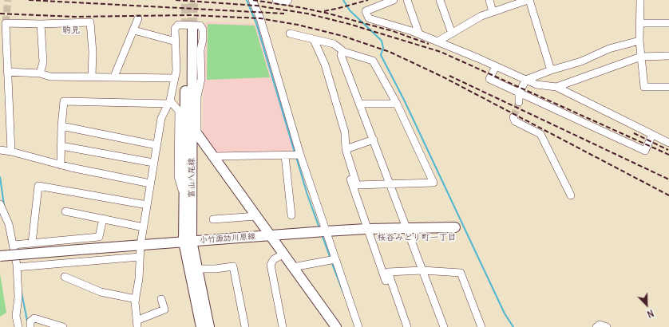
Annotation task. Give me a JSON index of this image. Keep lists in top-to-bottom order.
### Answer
{
  "streets": {
    "main road": ["富山八尾線", "小竹諏訪川原線"]
  },
  "crossings": [
    ["富山八尾線", "小竹諏訪川原線"]
  ],
  "districts": ["駒見", "桜谷みどり町一丁目"],
  "north": "bottom right"
}
